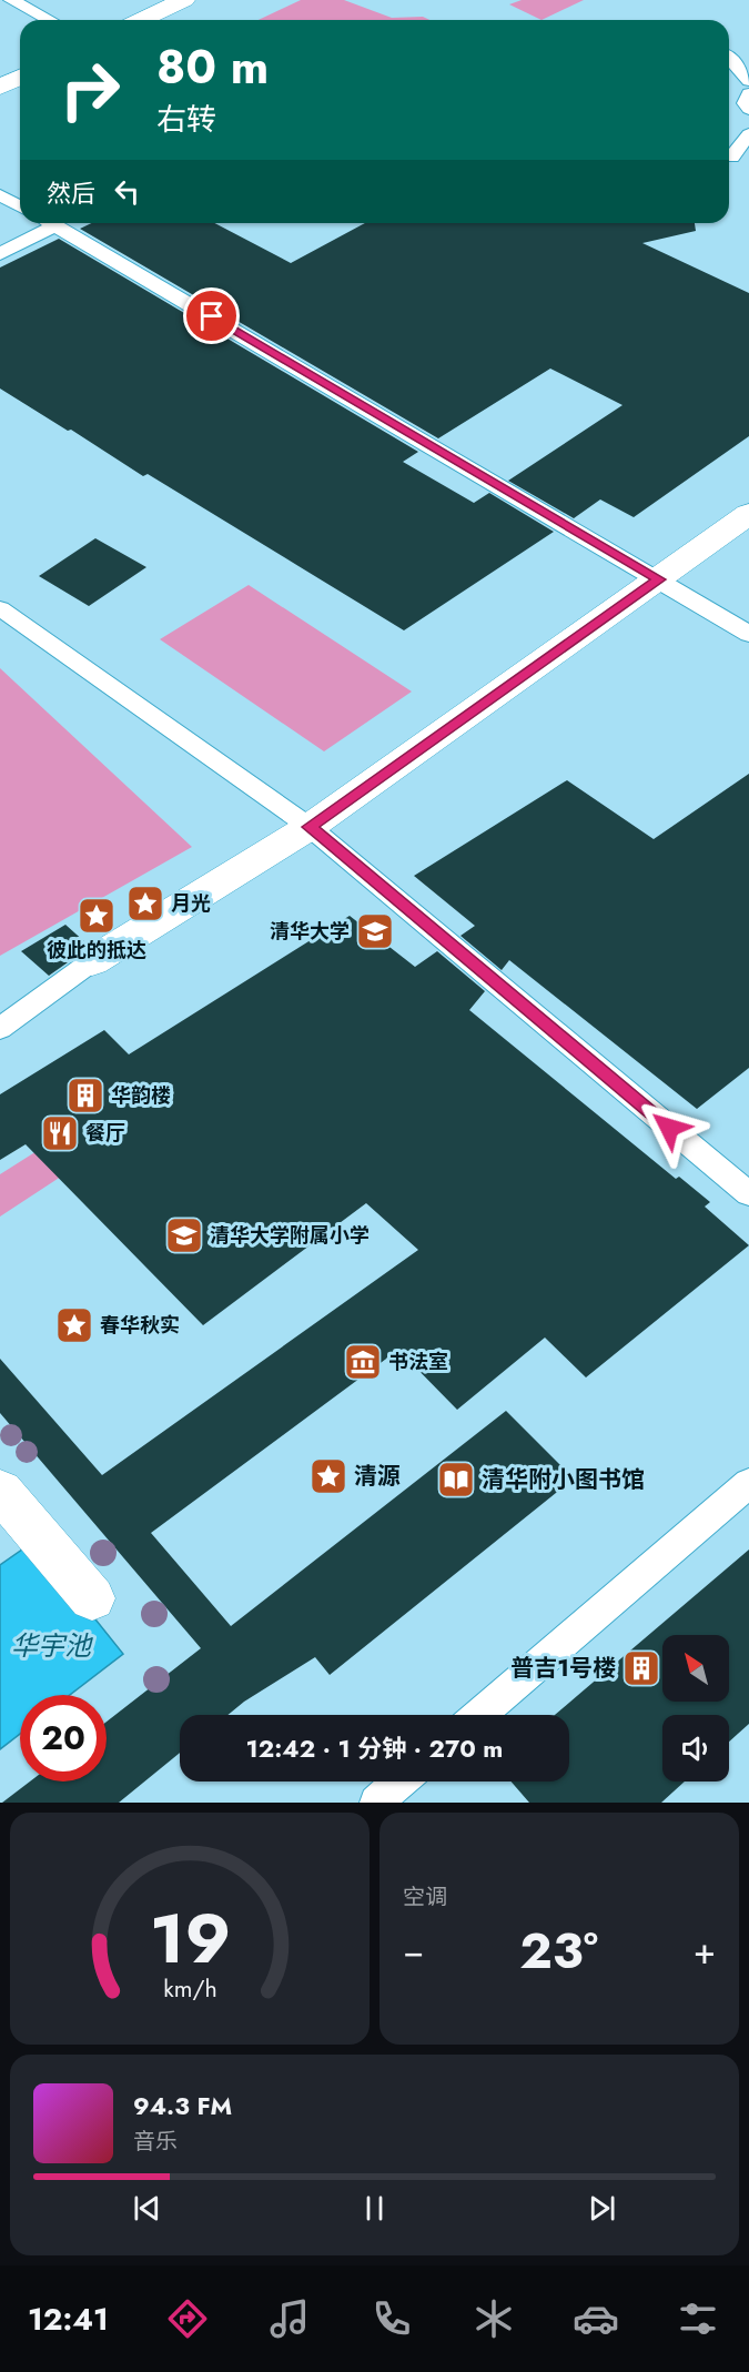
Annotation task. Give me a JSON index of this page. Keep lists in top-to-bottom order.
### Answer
{
  "water": ["华宇池"],
  "places": {
    "place": [
      "月光",
      "彼此的抵达",
      "春华秋实",
      "清源"
    ],
    "school or university": ["清华大学", "清华大学附属小学"],
    "building": ["华韵楼", "普吉1号楼"],
    "restaurant": ["餐厅"],
    "museum": ["书法室"],
    "library": ["清华附小图书馆"]
  },
  "north": "top left",
  "page": {
    "turn": ["80 m", "右转"],
    "then": "然后",
    "limit": "20",
    "trip": "12:42 · 1 分钟 · 270 m",
    "tile": "空调",
    "heat": ["−", "23°", "+"],
    "song": ["94.3 FM", "音乐"],
    "tabs": "12:41",
    "gauge": ["19", "km/h"]
  }
}
